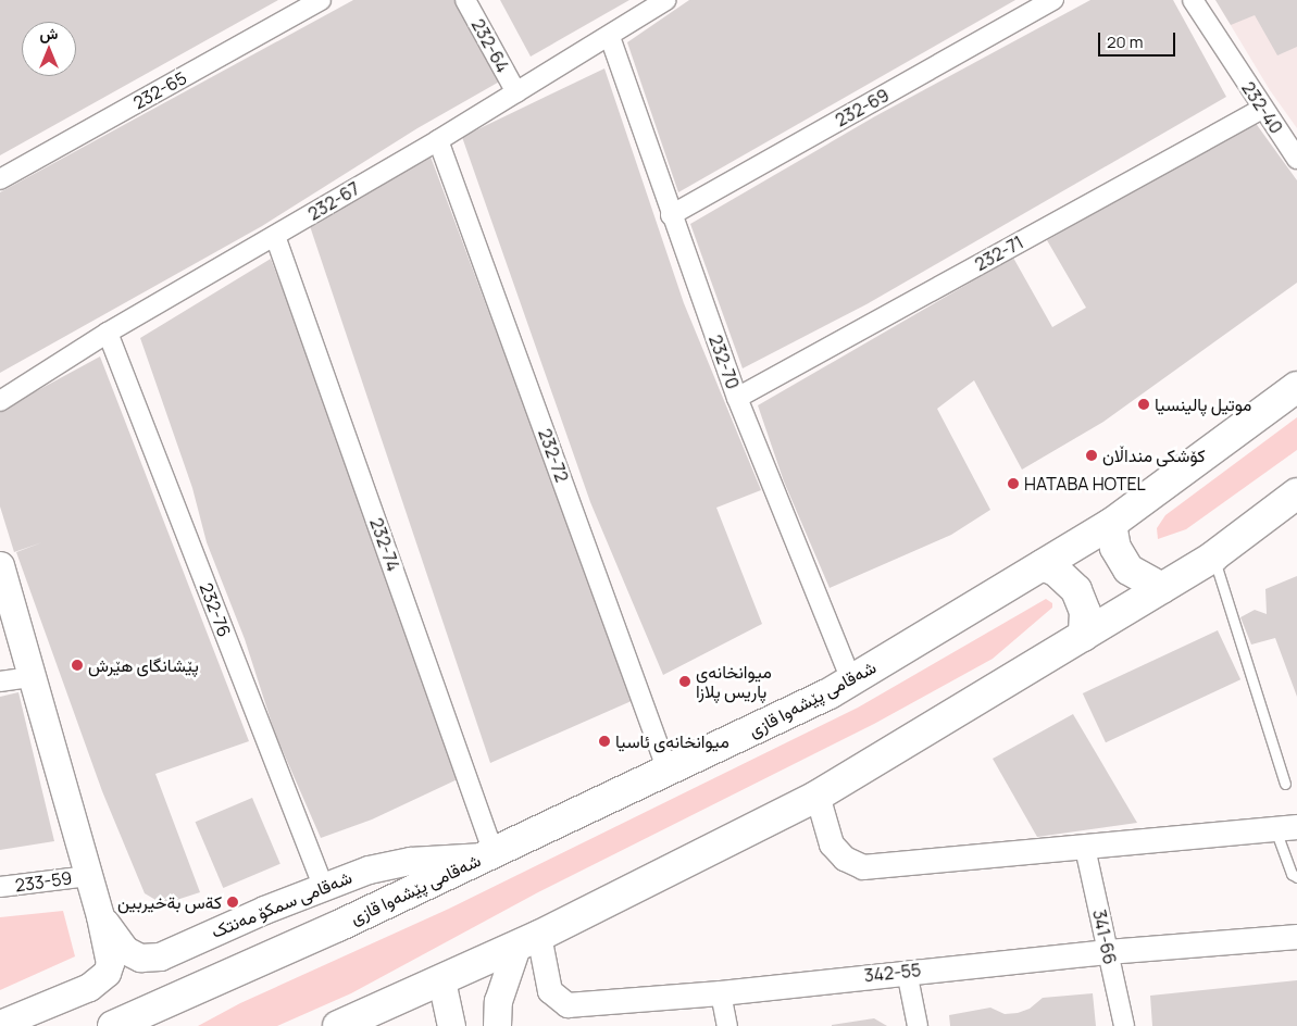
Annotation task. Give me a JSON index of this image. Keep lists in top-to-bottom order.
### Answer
{
  "streets": {
    "highway": ["شەقامی پێشەوا قازی"],
    "main road": ["شەقامی سمکۆ مەنتک"],
    "street": [
      "232-64",
      "232-65",
      "232-69",
      "232-40",
      "232-67",
      "232-71",
      "232-70",
      "232-72",
      "232-74",
      "232-76",
      "233-59",
      "341-66",
      "342-55"
    ]
  },
  "crossings": [
    ["232-64", "232-67"],
    ["232-69", "232-70"],
    ["232-40", "232-71"],
    ["232-67", "232-70"],
    ["232-67", "232-72"],
    ["232-67", "232-74"],
    ["232-67", "232-76"],
    ["232-71", "232-70"],
    ["232-70", "شەقامی پێشەوا قازی"],
    ["232-72", "شەقامی پێشەوا قازی"],
    ["232-74", "شەقامی پێشەوا قازی"],
    ["232-74", "شەقامی سمکۆ مەنتک"],
    ["232-76", "شەقامی سمکۆ مەنتک"],
    ["شەقامی پێشەوا قازی", "شەقامی سمکۆ مەنتک"],
    ["233-59", "شەقامی سمکۆ مەنتک"],
    ["341-66", "342-55"]
  ],
  "places": [
    "موتيل پالينسيا",
    "کۆشکی منداڵان",
    "HATABA HOTEL",
    "پێشانگای هێرش",
    "میوانخانەی پاریس پلازا",
    "میوانخانەی ئاسیا",
    "كةس بةخيربين"
  ],
  "scale_bar": "20 m",
  "north": "top"
}
